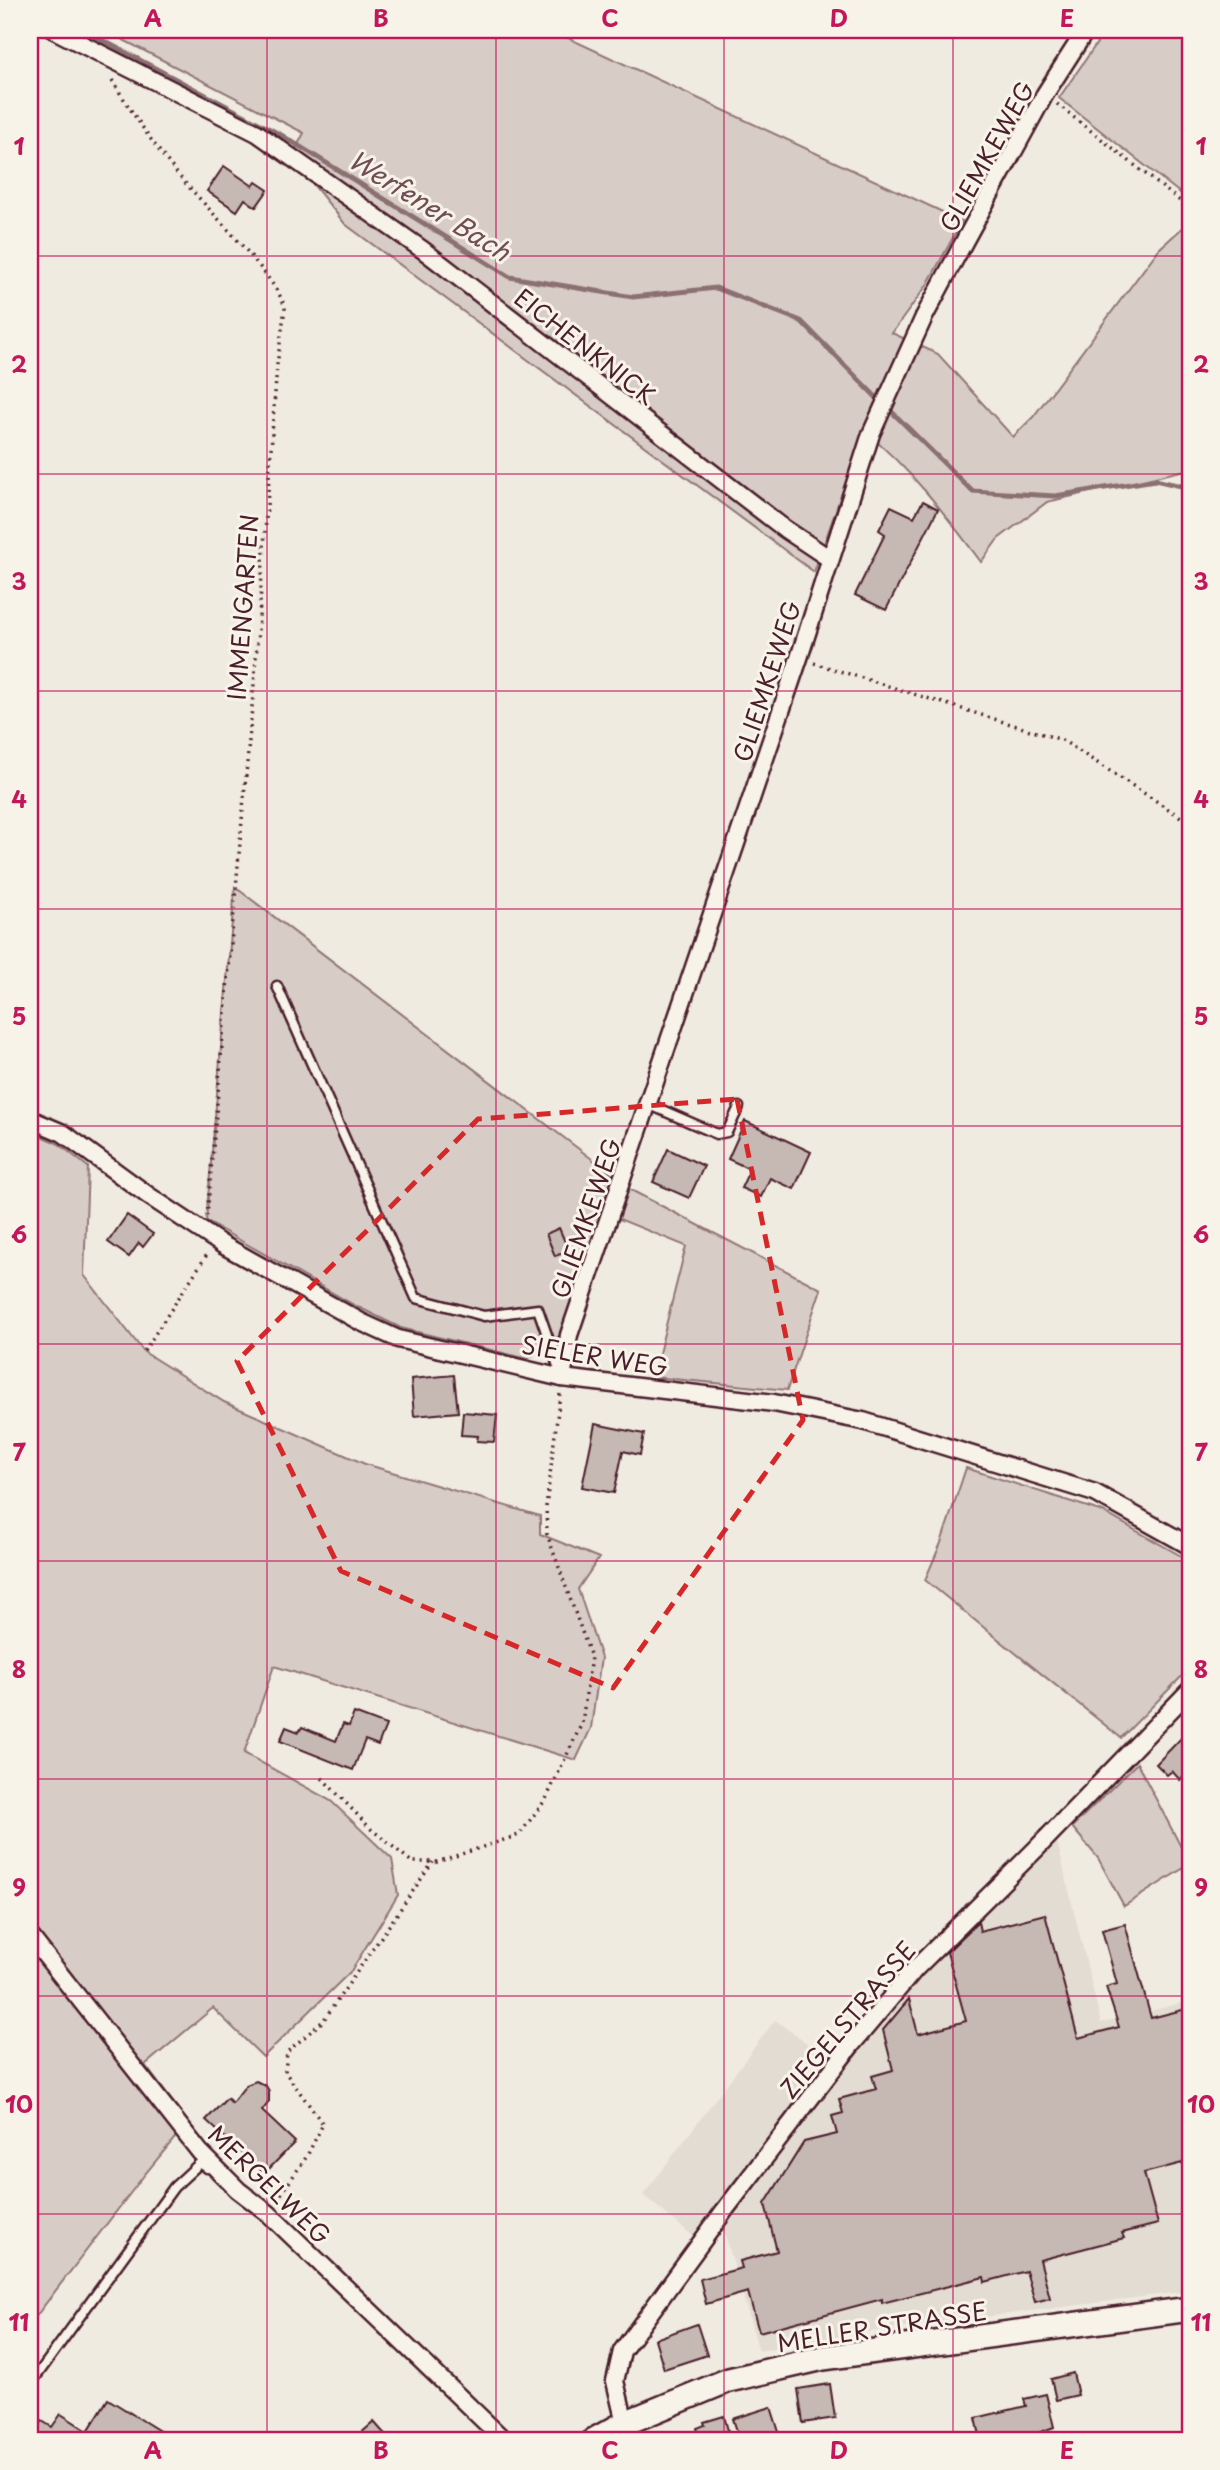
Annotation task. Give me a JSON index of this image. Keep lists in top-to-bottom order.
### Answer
{
  "streets": {
    "main road": ["MELLER STRASSE"],
    "street": [
      "GLIEMKEWEG",
      "EICHENKNICK",
      "SIELER WEG",
      "ZIEGELSTRASSE",
      "MERGELWEG"
    ],
    "path": ["IMMENGARTEN"]
  },
  "crossings": [
    ["GLIEMKEWEG", "EICHENKNICK"],
    ["GLIEMKEWEG", "SIELER WEG"],
    ["EICHENKNICK", "IMMENGARTEN"],
    ["IMMENGARTEN", "SIELER WEG"],
    ["ZIEGELSTRASSE", "MELLER STRASSE"]
  ],
  "water": ["Werfener Bach"],
  "grid": {
    "columns": [
      "A",
      "B",
      "C",
      "D",
      "E"
    ],
    "rows": [
      "1",
      "2",
      "3",
      "4",
      "5",
      "6",
      "7",
      "8",
      "9",
      "10",
      "11"
    ]
  }
}
